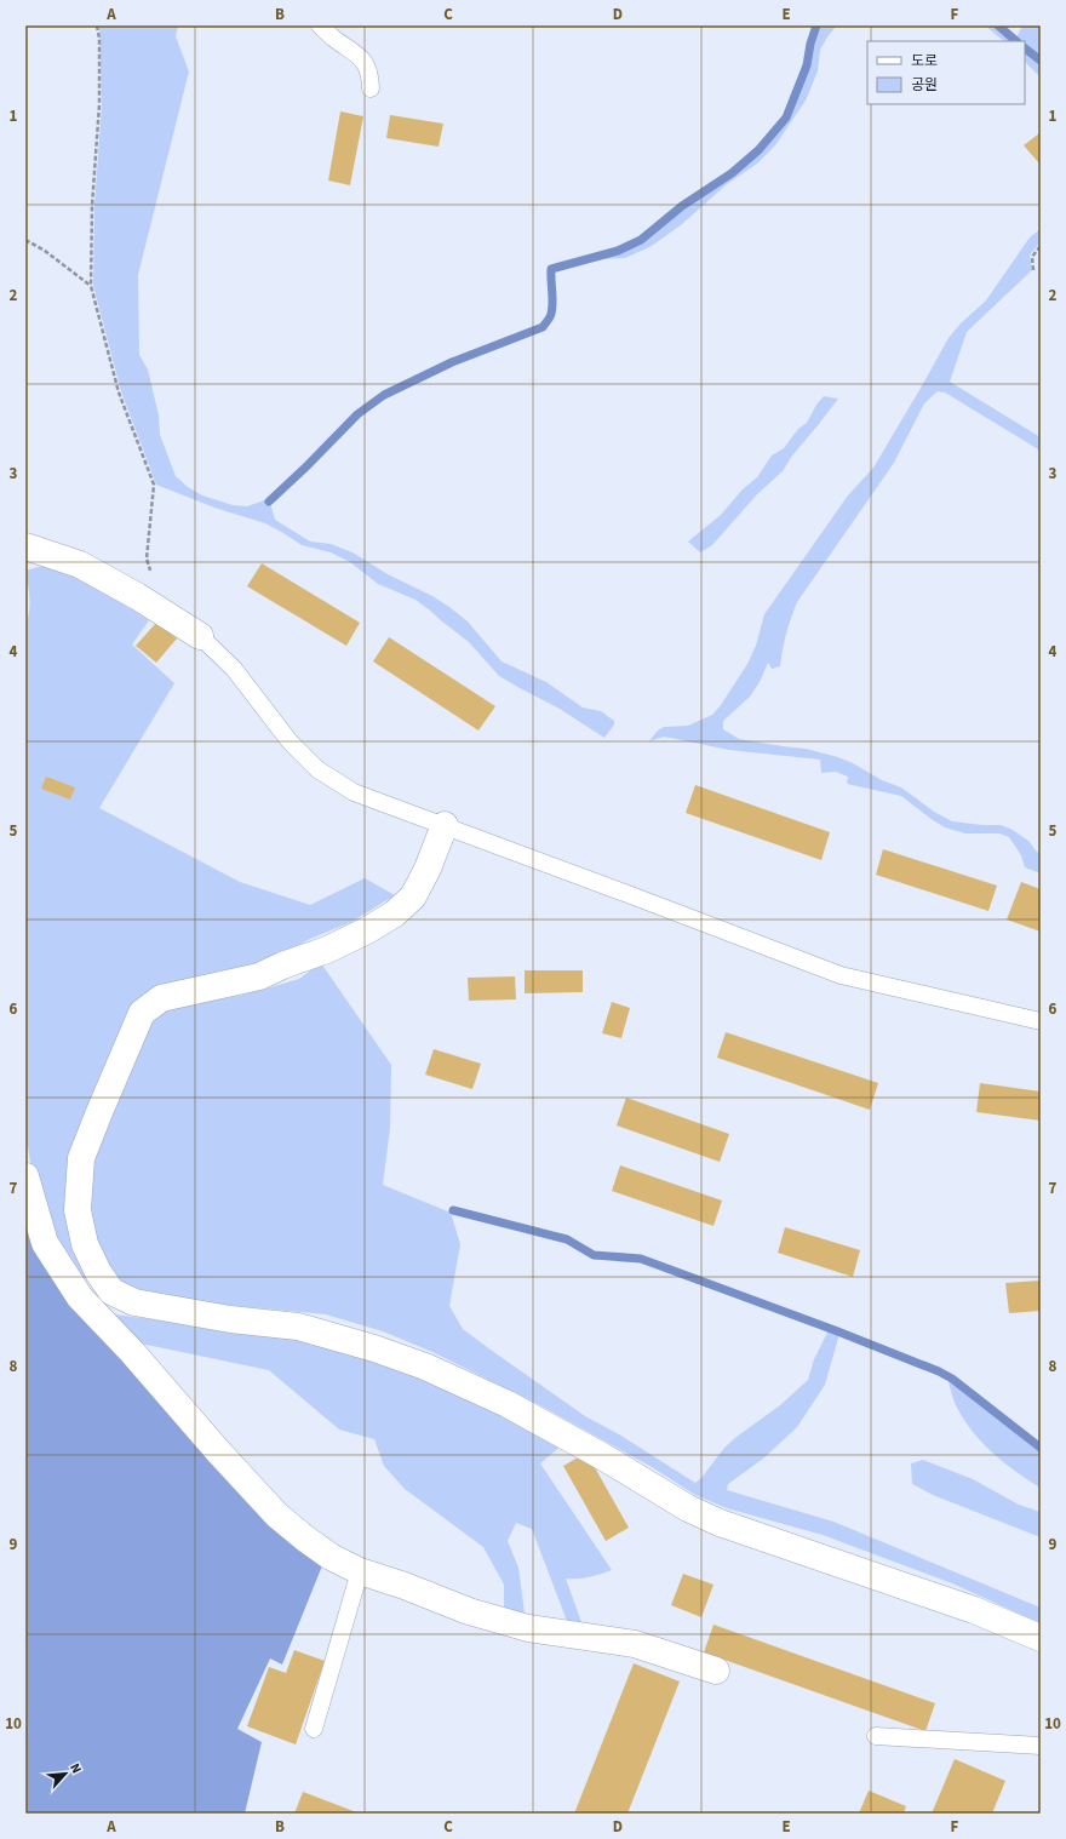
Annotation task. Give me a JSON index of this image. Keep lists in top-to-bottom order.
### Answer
{
  "legend": ["도로", "공원"],
  "north": "top right",
  "grid": {
    "columns": [
      "A",
      "B",
      "C",
      "D",
      "E",
      "F"
    ],
    "rows": [
      "1",
      "2",
      "3",
      "4",
      "5",
      "6",
      "7",
      "8",
      "9",
      "10"
    ]
  }
}
